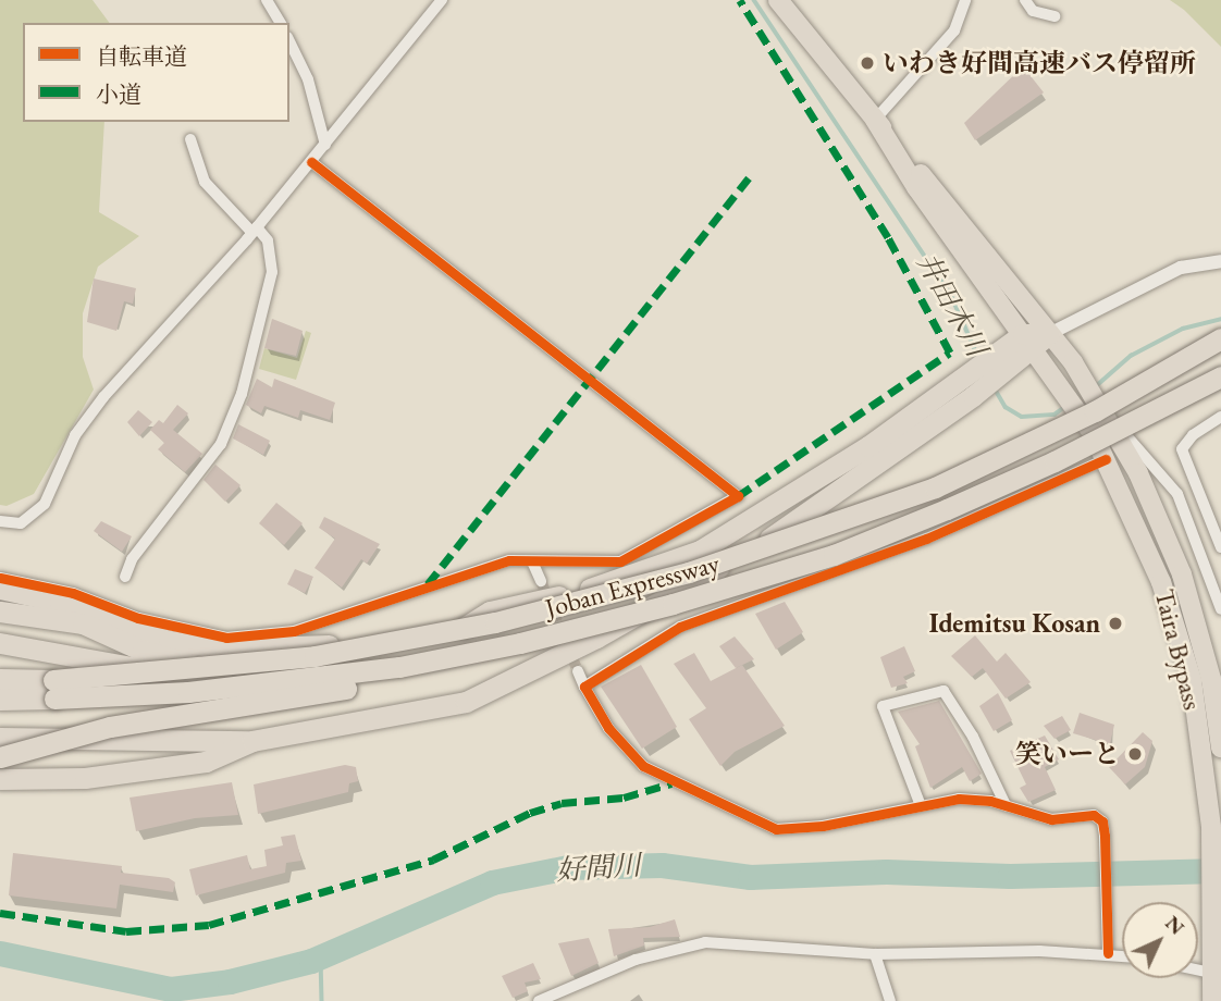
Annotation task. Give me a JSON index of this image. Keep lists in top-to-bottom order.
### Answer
{
  "streets": {
    "highway": ["Joban Expressway", "Taira Bypass"]
  },
  "water": ["井田木川", "好間川"],
  "places": ["いわき好間高速バス停留所", "Idemitsu Kosan", "笑いーと"],
  "legend": ["自転車道", "小道"],
  "north": "top right"
}
